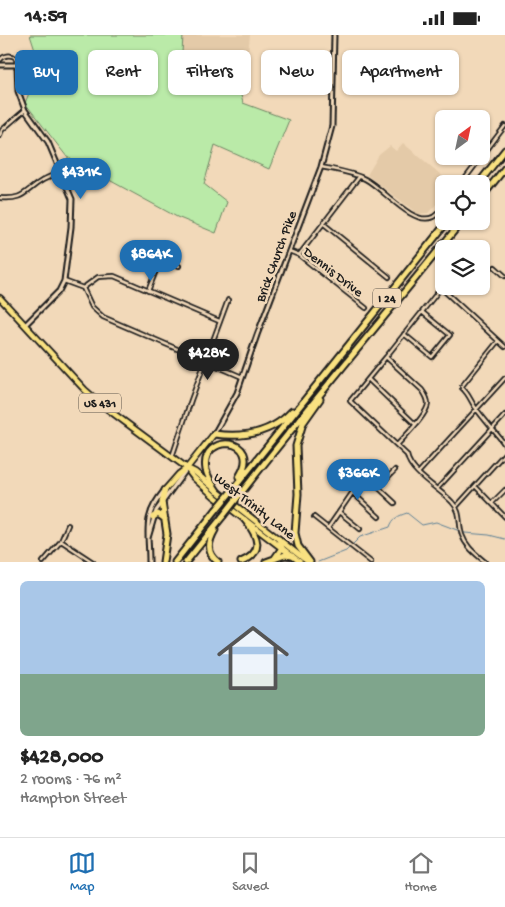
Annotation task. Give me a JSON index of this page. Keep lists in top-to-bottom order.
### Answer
{
  "streets": {
    "highway": ["I 24"],
    "main road": ["Brick Church Pike", "US 431", "West Trinity Lane"],
    "street": ["Dennis Drive"]
  },
  "crossings": [
    ["Brick Church Pike", "Dennis Drive"],
    ["Brick Church Pike", "West Trinity Lane"]
  ],
  "north": "top right",
  "page": {
    "status": "14:59",
    "chip": [
      "Buy",
      "Rent",
      "Filters",
      "New",
      "Apartment"
    ],
    "price": [
      "$431K",
      "$864K",
      "$428K",
      "$366K"
    ],
    "list": [
      {
        "name": "$428,000",
        "note": "2 rooms · 76 m² · Hampton Street"
      }
    ],
    "tabs": ["Map", "Saved", "Home"]
  }
}
